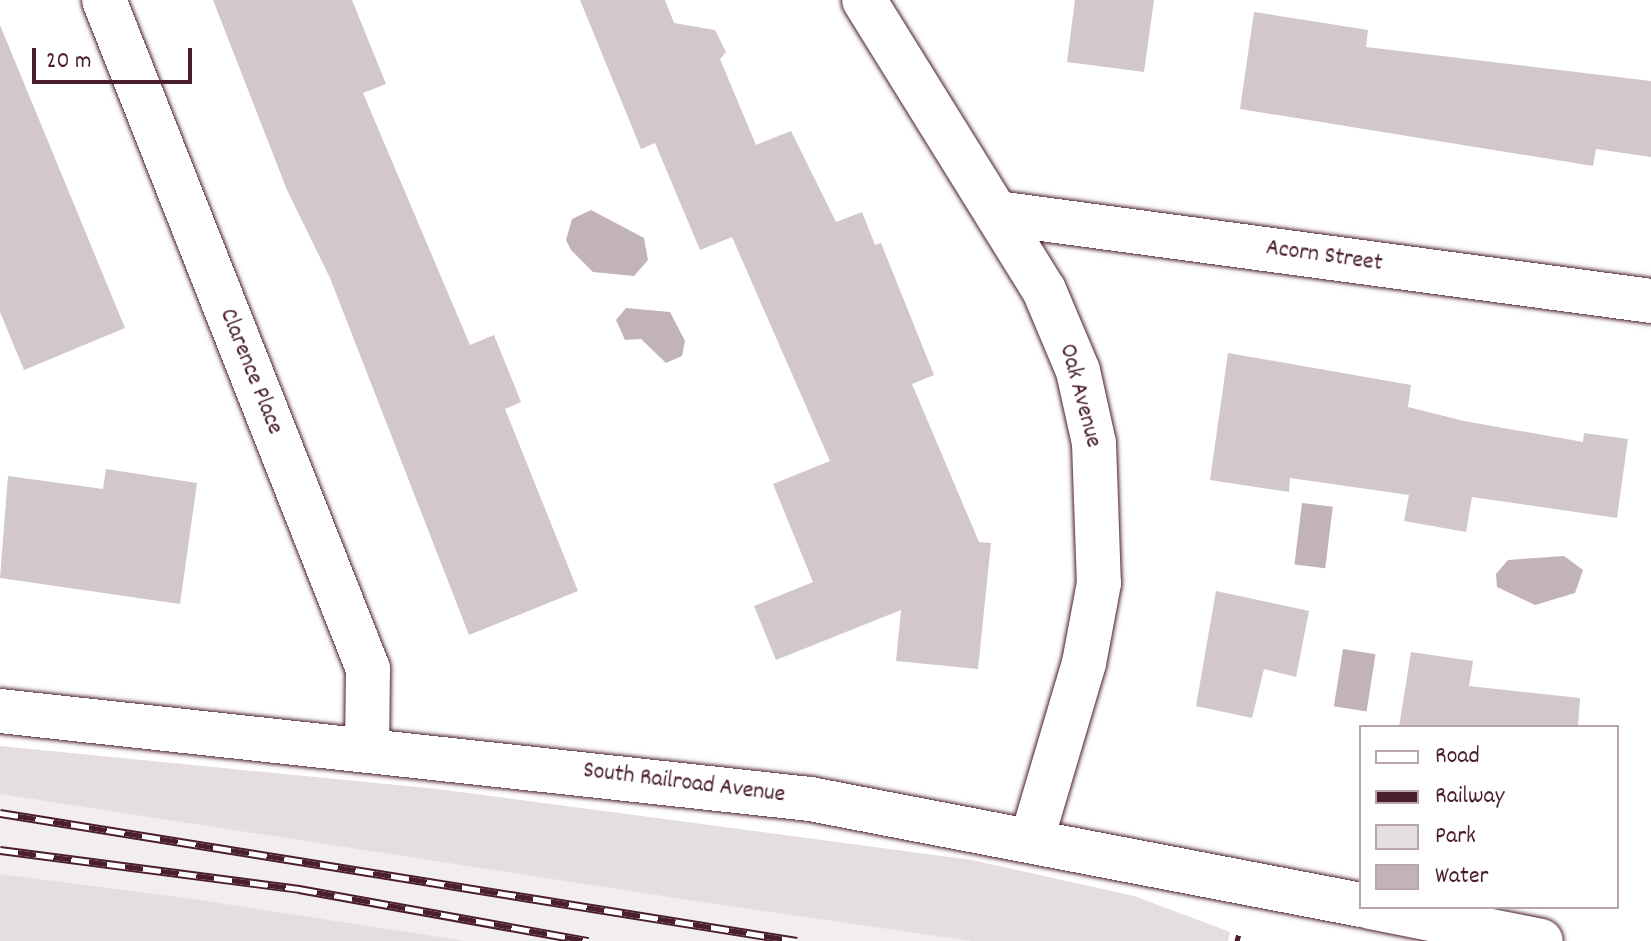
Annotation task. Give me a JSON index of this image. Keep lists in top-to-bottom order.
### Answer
{
  "streets": {
    "street": [
      "Acorn Street",
      "Clarence Place",
      "Oak Avenue",
      "South Railroad Avenue"
    ]
  },
  "crossings": [
    ["Acorn Street", "Oak Avenue"],
    ["Clarence Place", "South Railroad Avenue"],
    ["Oak Avenue", "South Railroad Avenue"]
  ],
  "legend": [
    "Road",
    "Railway",
    "Park",
    "Water"
  ],
  "scale_bar": "20 m"
}
